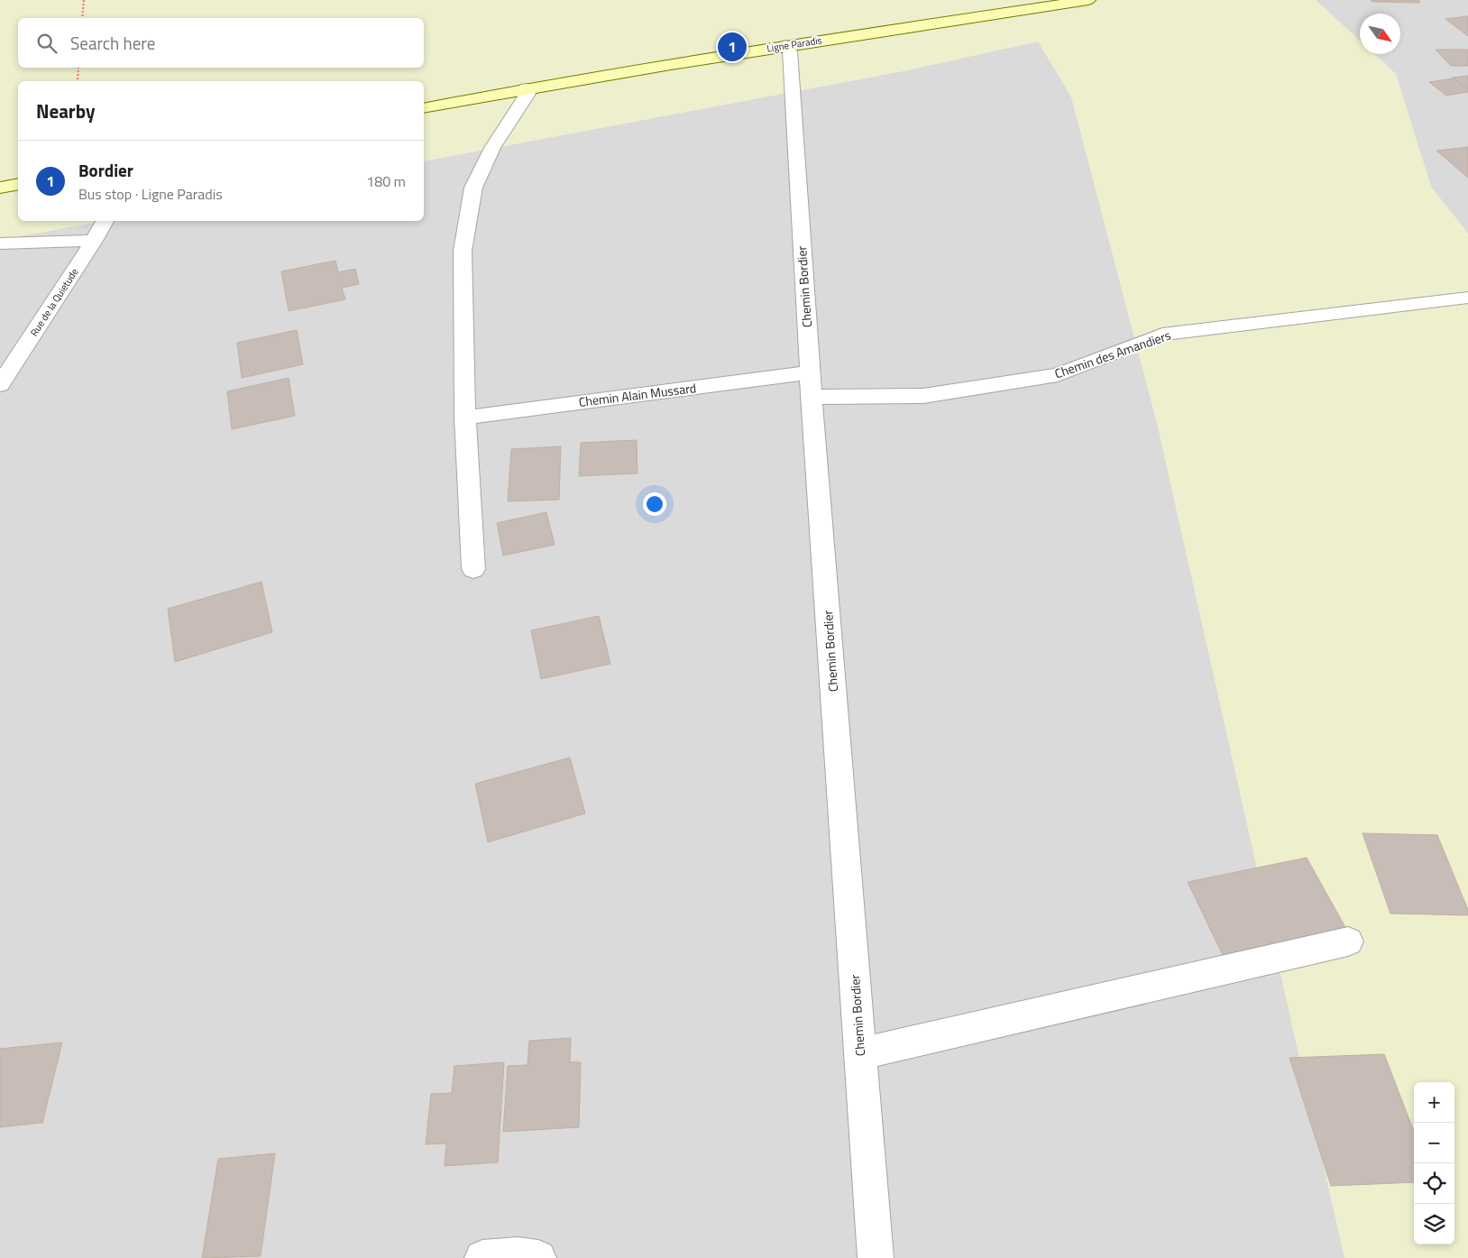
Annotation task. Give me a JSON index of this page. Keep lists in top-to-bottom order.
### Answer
{
  "streets": {
    "main road": ["Ligne Paradis"],
    "street": [
      "Chemin Bordier",
      "Rue de la Quietude",
      "Chemin des Amandiers",
      "Chemin Alain Mussard"
    ]
  },
  "crossings": [
    ["Ligne Paradis", "Chemin Bordier"],
    ["Chemin Bordier", "Chemin des Amandiers"],
    ["Chemin Bordier", "Chemin Alain Mussard"],
    ["Chemin des Amandiers", "Chemin Alain Mussard"]
  ],
  "north": "bottom right",
  "page": {
    "search": "Search here",
    "pins": "1",
    "heading": "Nearby",
    "list": [
      {
        "mark": "1",
        "name": "Bordier",
        "note": "Bus stop · Ligne Paradis",
        "value": "180 m"
      }
    ],
    "map_buttons": ["+", "−"]
  }
}
